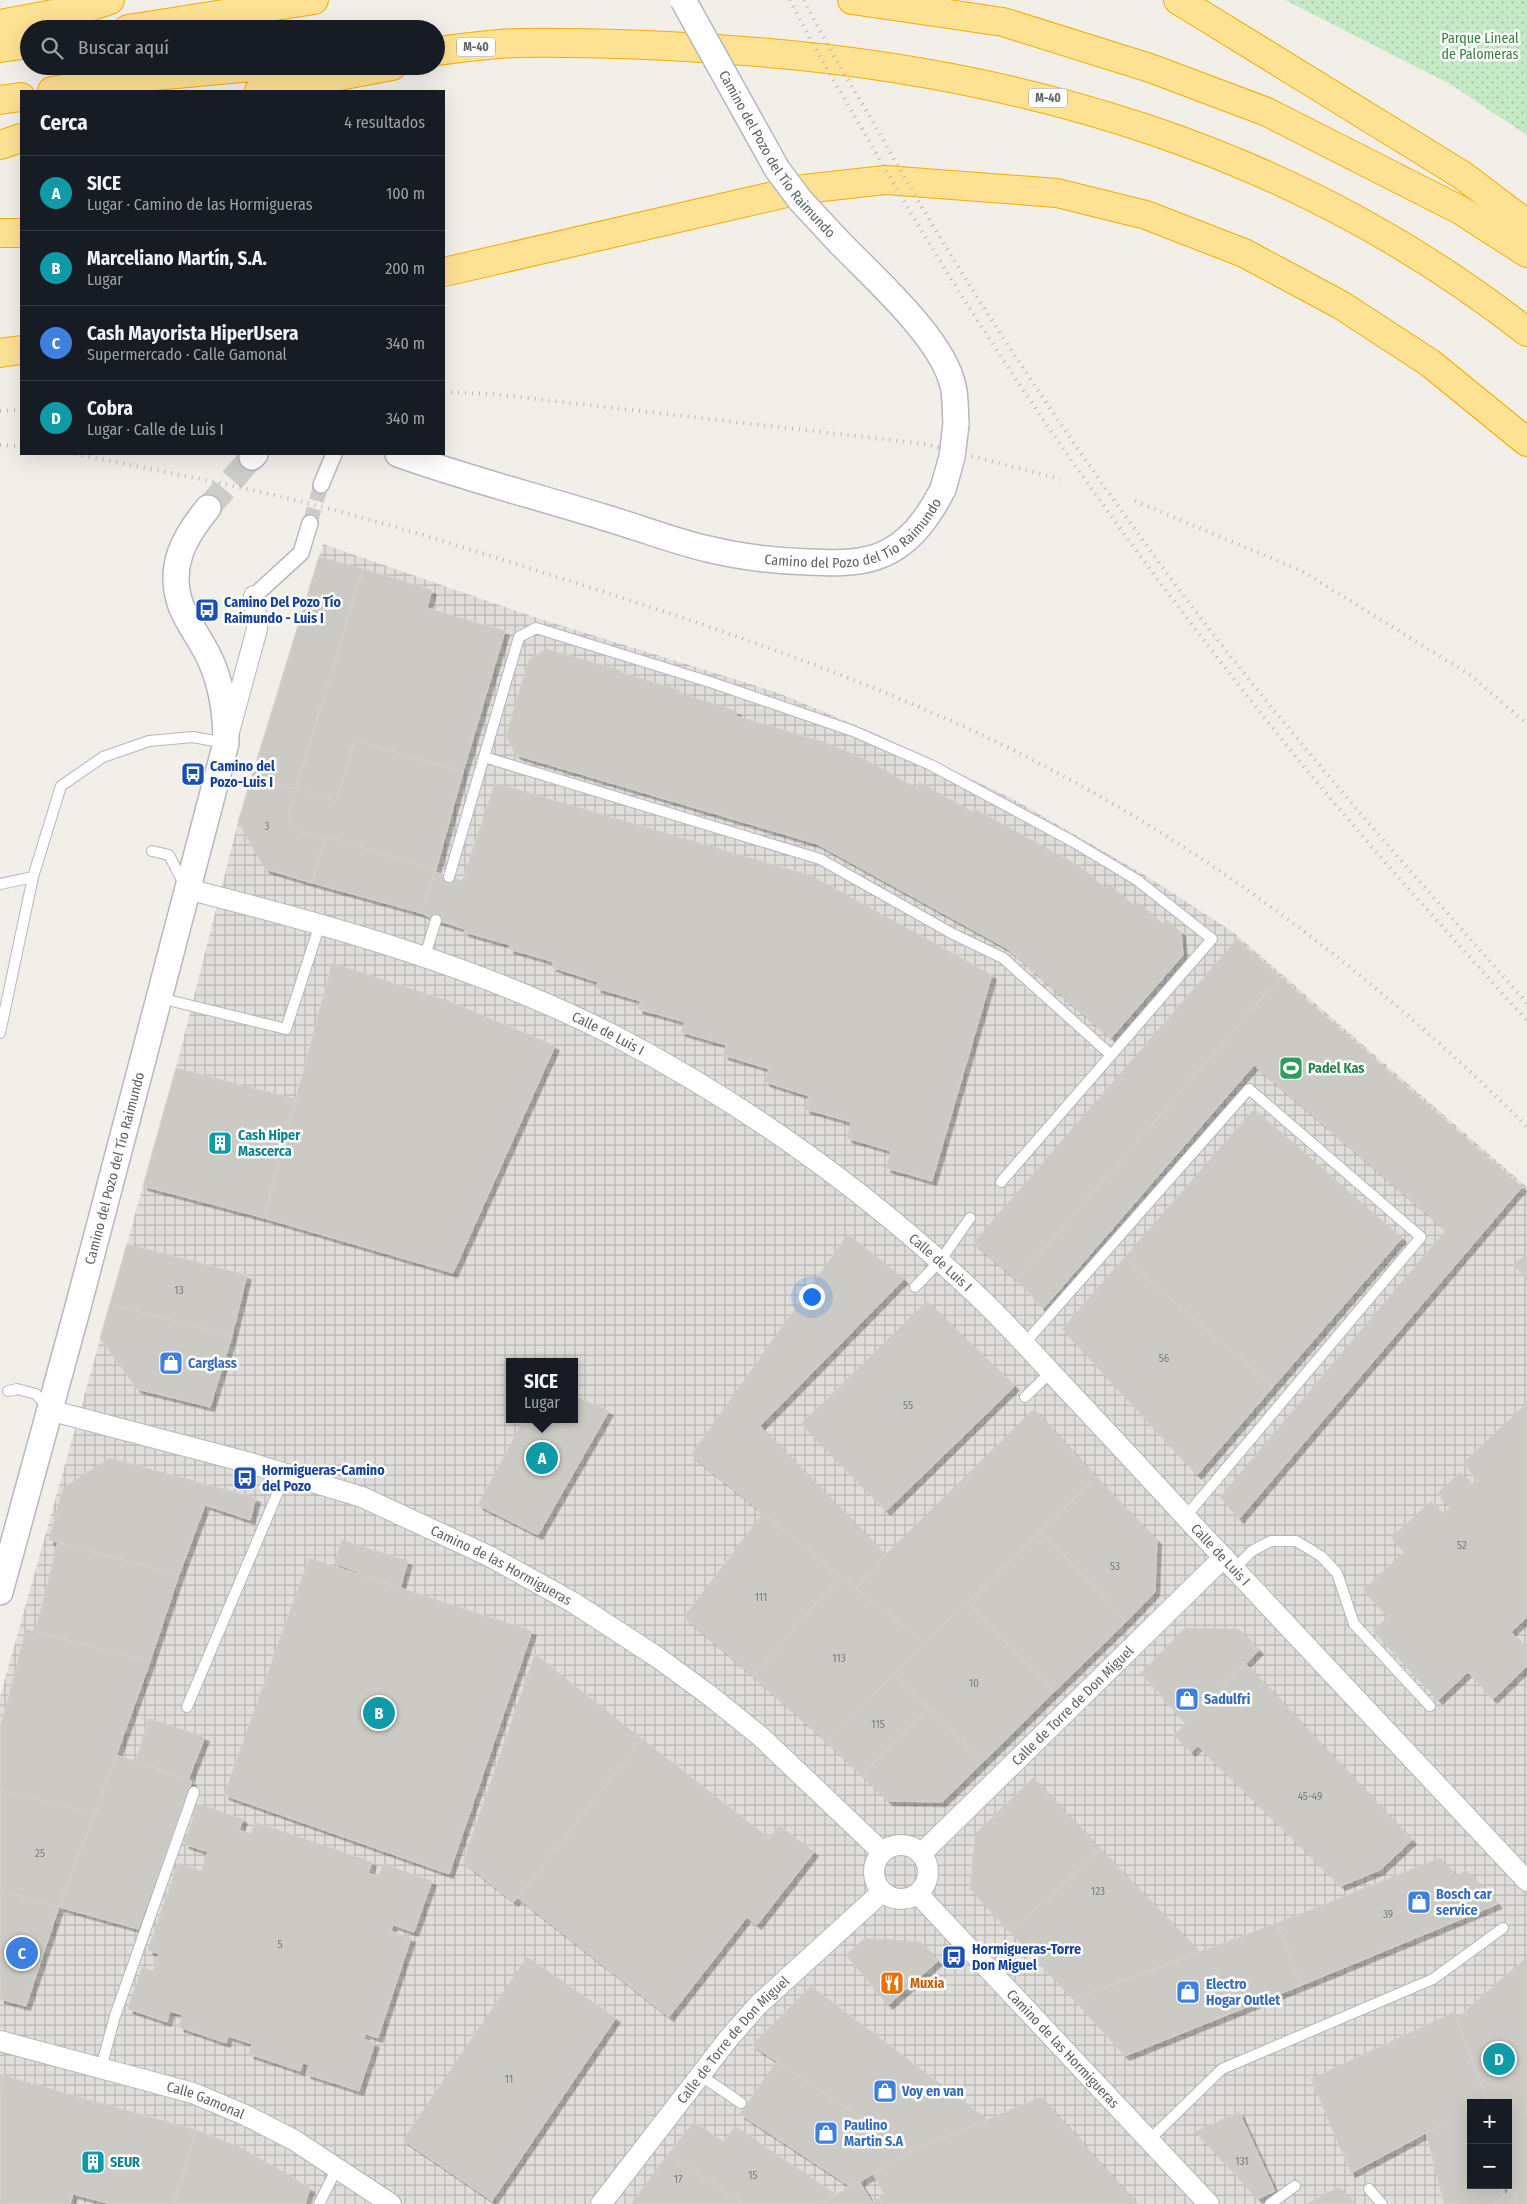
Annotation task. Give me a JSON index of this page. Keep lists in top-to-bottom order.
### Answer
{
  "streets": {
    "highway": ["M-40"],
    "street": [
      "Camino del Pozo del Tío Raimundo",
      "Calle de Luis I",
      "Camino de las Hormigueras",
      "Calle de Torre de Don Miguel",
      "Calle Gamonal"
    ]
  },
  "crossings": [
    ["Camino del Pozo del Tío Raimundo", "Calle de Luis I"],
    ["Camino del Pozo del Tío Raimundo", "Camino de las Hormigueras"],
    ["Calle de Luis I", "Calle de Torre de Don Miguel"],
    ["Camino de las Hormigueras", "Calle de Torre de Don Miguel"]
  ],
  "parks": ["Parque Lineal de Palomeras"],
  "places": {
    "bus stop": [
      "Camino Del Pozo Tío Raimundo - Luis I",
      "Camino del Pozo-Luis I",
      "Hormigueras-Camino del Pozo",
      "Hormigueras-Torre Don Miguel"
    ],
    "sports": ["Padel Kas"],
    "building": ["Cash Hiper Mascerca", "SEUR"],
    "shop": [
      "Carglass",
      "Sadulfri",
      "Bosch car service",
      "Electro Hogar Outlet",
      "Voy en van",
      "Paulino Martin S.A"
    ],
    "restaurant": ["Muxia"]
  },
  "house_numbers": [
    "3",
    "13",
    "56",
    "55",
    "52",
    "53",
    "111",
    "113",
    "10",
    "115",
    "45-49",
    "25",
    "123",
    "39",
    "5",
    "11",
    "131",
    "15",
    "17"
  ],
  "page": {
    "search": "Buscar aquí",
    "heading": ["Cerca", "4 resultados"],
    "list": [
      {
        "mark": "A",
        "name": "SICE",
        "note": "Lugar · Camino de las Hormigueras",
        "value": "100 m"
      },
      {
        "mark": "B",
        "name": "Marceliano Martín, S.A.",
        "note": "Lugar",
        "value": "200 m"
      },
      {
        "mark": "C",
        "name": "Cash Mayorista HiperUsera",
        "note": "Supermercado · Calle Gamonal",
        "value": "340 m"
      },
      {
        "mark": "D",
        "name": "Cobra",
        "note": "Lugar · Calle de Luis I",
        "value": "340 m"
      }
    ],
    "popup": ["SICE", "Lugar"],
    "pins": [
      "A",
      "B",
      "C",
      "D"
    ],
    "map_buttons": ["+", "−"]
  }
}
